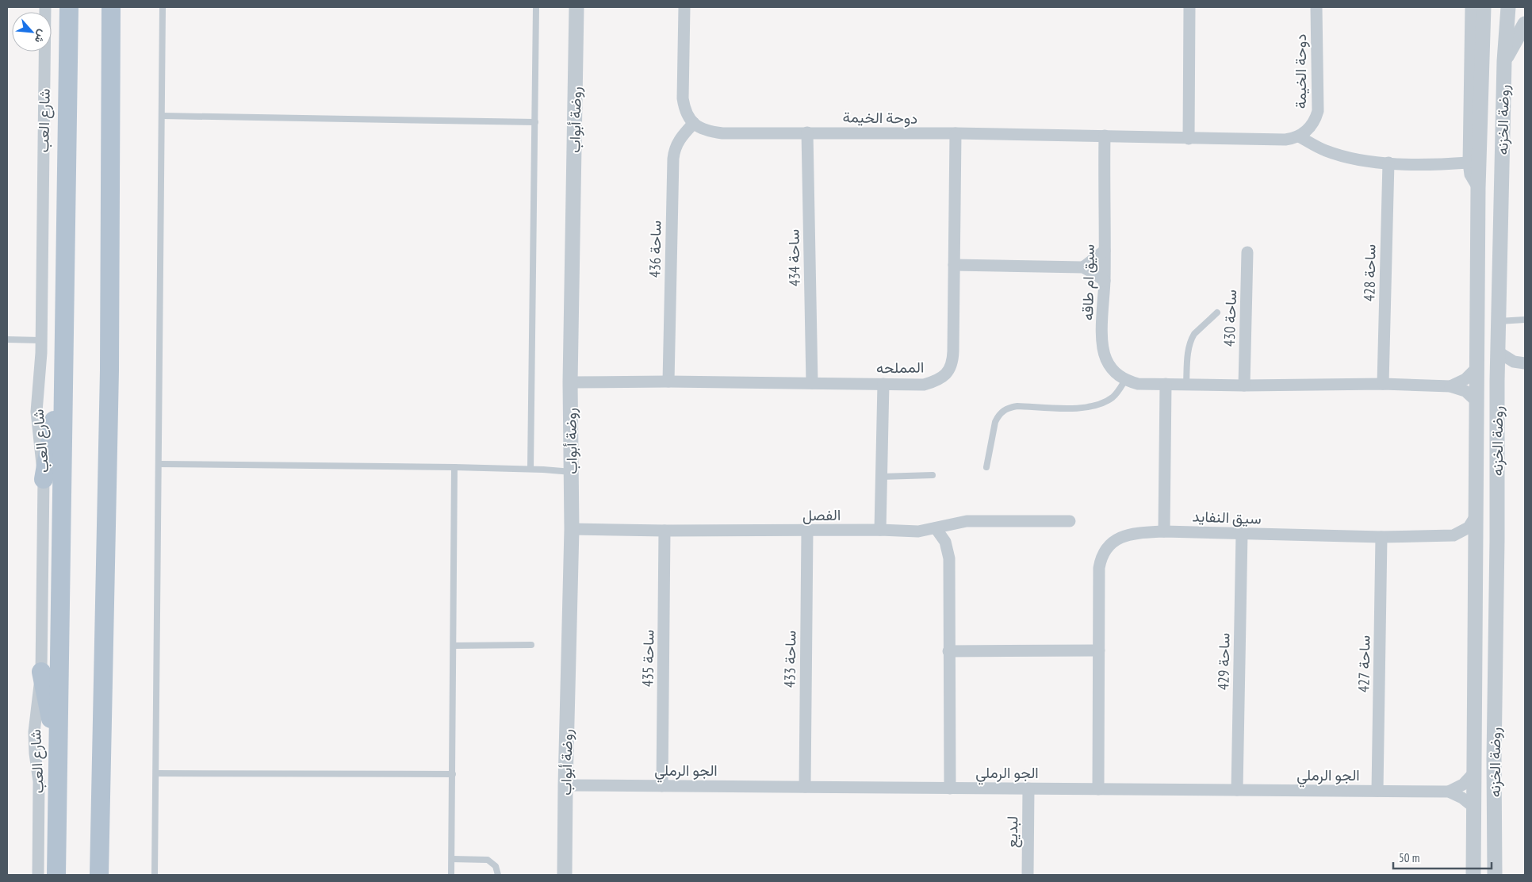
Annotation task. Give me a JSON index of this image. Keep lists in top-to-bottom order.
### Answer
{
  "streets": {
    "main road": ["شارع العب"],
    "street": [
      "دوحة الخيمة",
      "روضة أبواب",
      "روضة الخزنه",
      "ساحة 436",
      "ساحة 434",
      "ساحة 428",
      "سيق ام طاقه",
      "ساحة 430",
      "المملحه",
      "الفصل",
      "سيق النفايد",
      "ساحة 435",
      "ساحة 433",
      "ساحة 429",
      "ساحة 427",
      "الجو الرملي",
      "لبديع"
    ]
  },
  "crossings": [
    ["دوحة الخيمة", "ساحة 436"],
    ["دوحة الخيمة", "ساحة 434"],
    ["دوحة الخيمة", "سيق ام طاقه"],
    ["دوحة الخيمة", "المملحه"],
    ["روضة أبواب", "المملحه"],
    ["روضة أبواب", "الفصل"],
    ["روضة أبواب", "الجو الرملي"],
    ["روضة الخزنه", "سيق ام طاقه"],
    ["روضة الخزنه", "الجو الرملي"],
    ["ساحة 436", "المملحه"],
    ["ساحة 434", "المملحه"],
    ["ساحة 428", "سيق ام طاقه"],
    ["سيق ام طاقه", "ساحة 430"],
    ["الفصل", "ساحة 435"],
    ["الفصل", "ساحة 433"],
    ["سيق النفايد", "ساحة 429"],
    ["سيق النفايد", "ساحة 427"],
    ["سيق النفايد", "الجو الرملي"],
    ["ساحة 435", "الجو الرملي"],
    ["ساحة 433", "الجو الرملي"],
    ["ساحة 429", "الجو الرملي"],
    ["ساحة 427", "الجو الرملي"],
    ["الجو الرملي", "لبديع"]
  ],
  "scale_bar": "50 m",
  "north": "bottom right"
}
